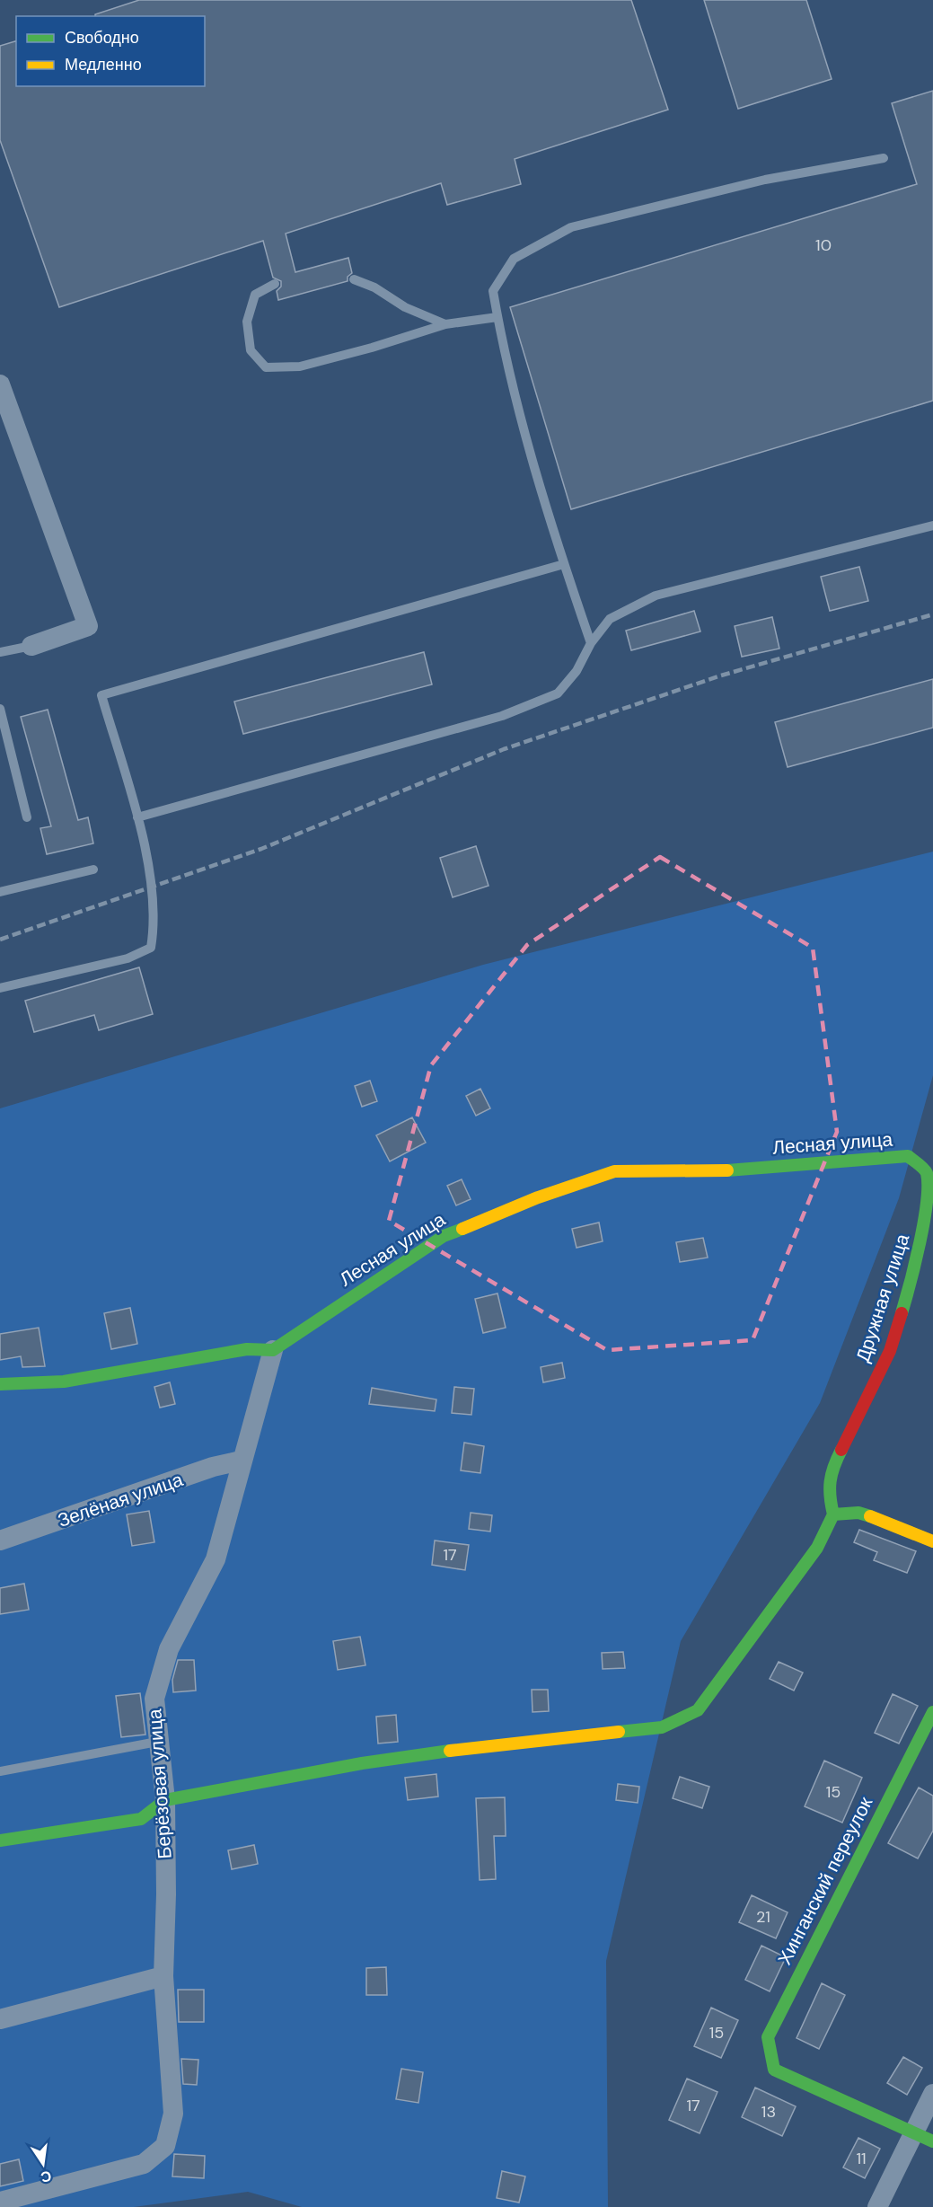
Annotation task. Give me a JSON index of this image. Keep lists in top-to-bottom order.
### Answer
{
  "streets": {
    "street": [
      "Лесная улица",
      "Дружная улица",
      "Зелёная улица",
      "Берёзовая улица",
      "Хинганский переулок"
    ]
  },
  "crossings": [
    ["Лесная улица", "Дружная улица"],
    ["Лесная улица", "Берёзовая улица"],
    ["Зелёная улица", "Берёзовая улица"]
  ],
  "house_numbers": [
    "10",
    "17",
    "15",
    "21",
    "15",
    "17",
    "13",
    "11"
  ],
  "legend": ["Свободно", "Медленно"],
  "north": "bottom"
}
